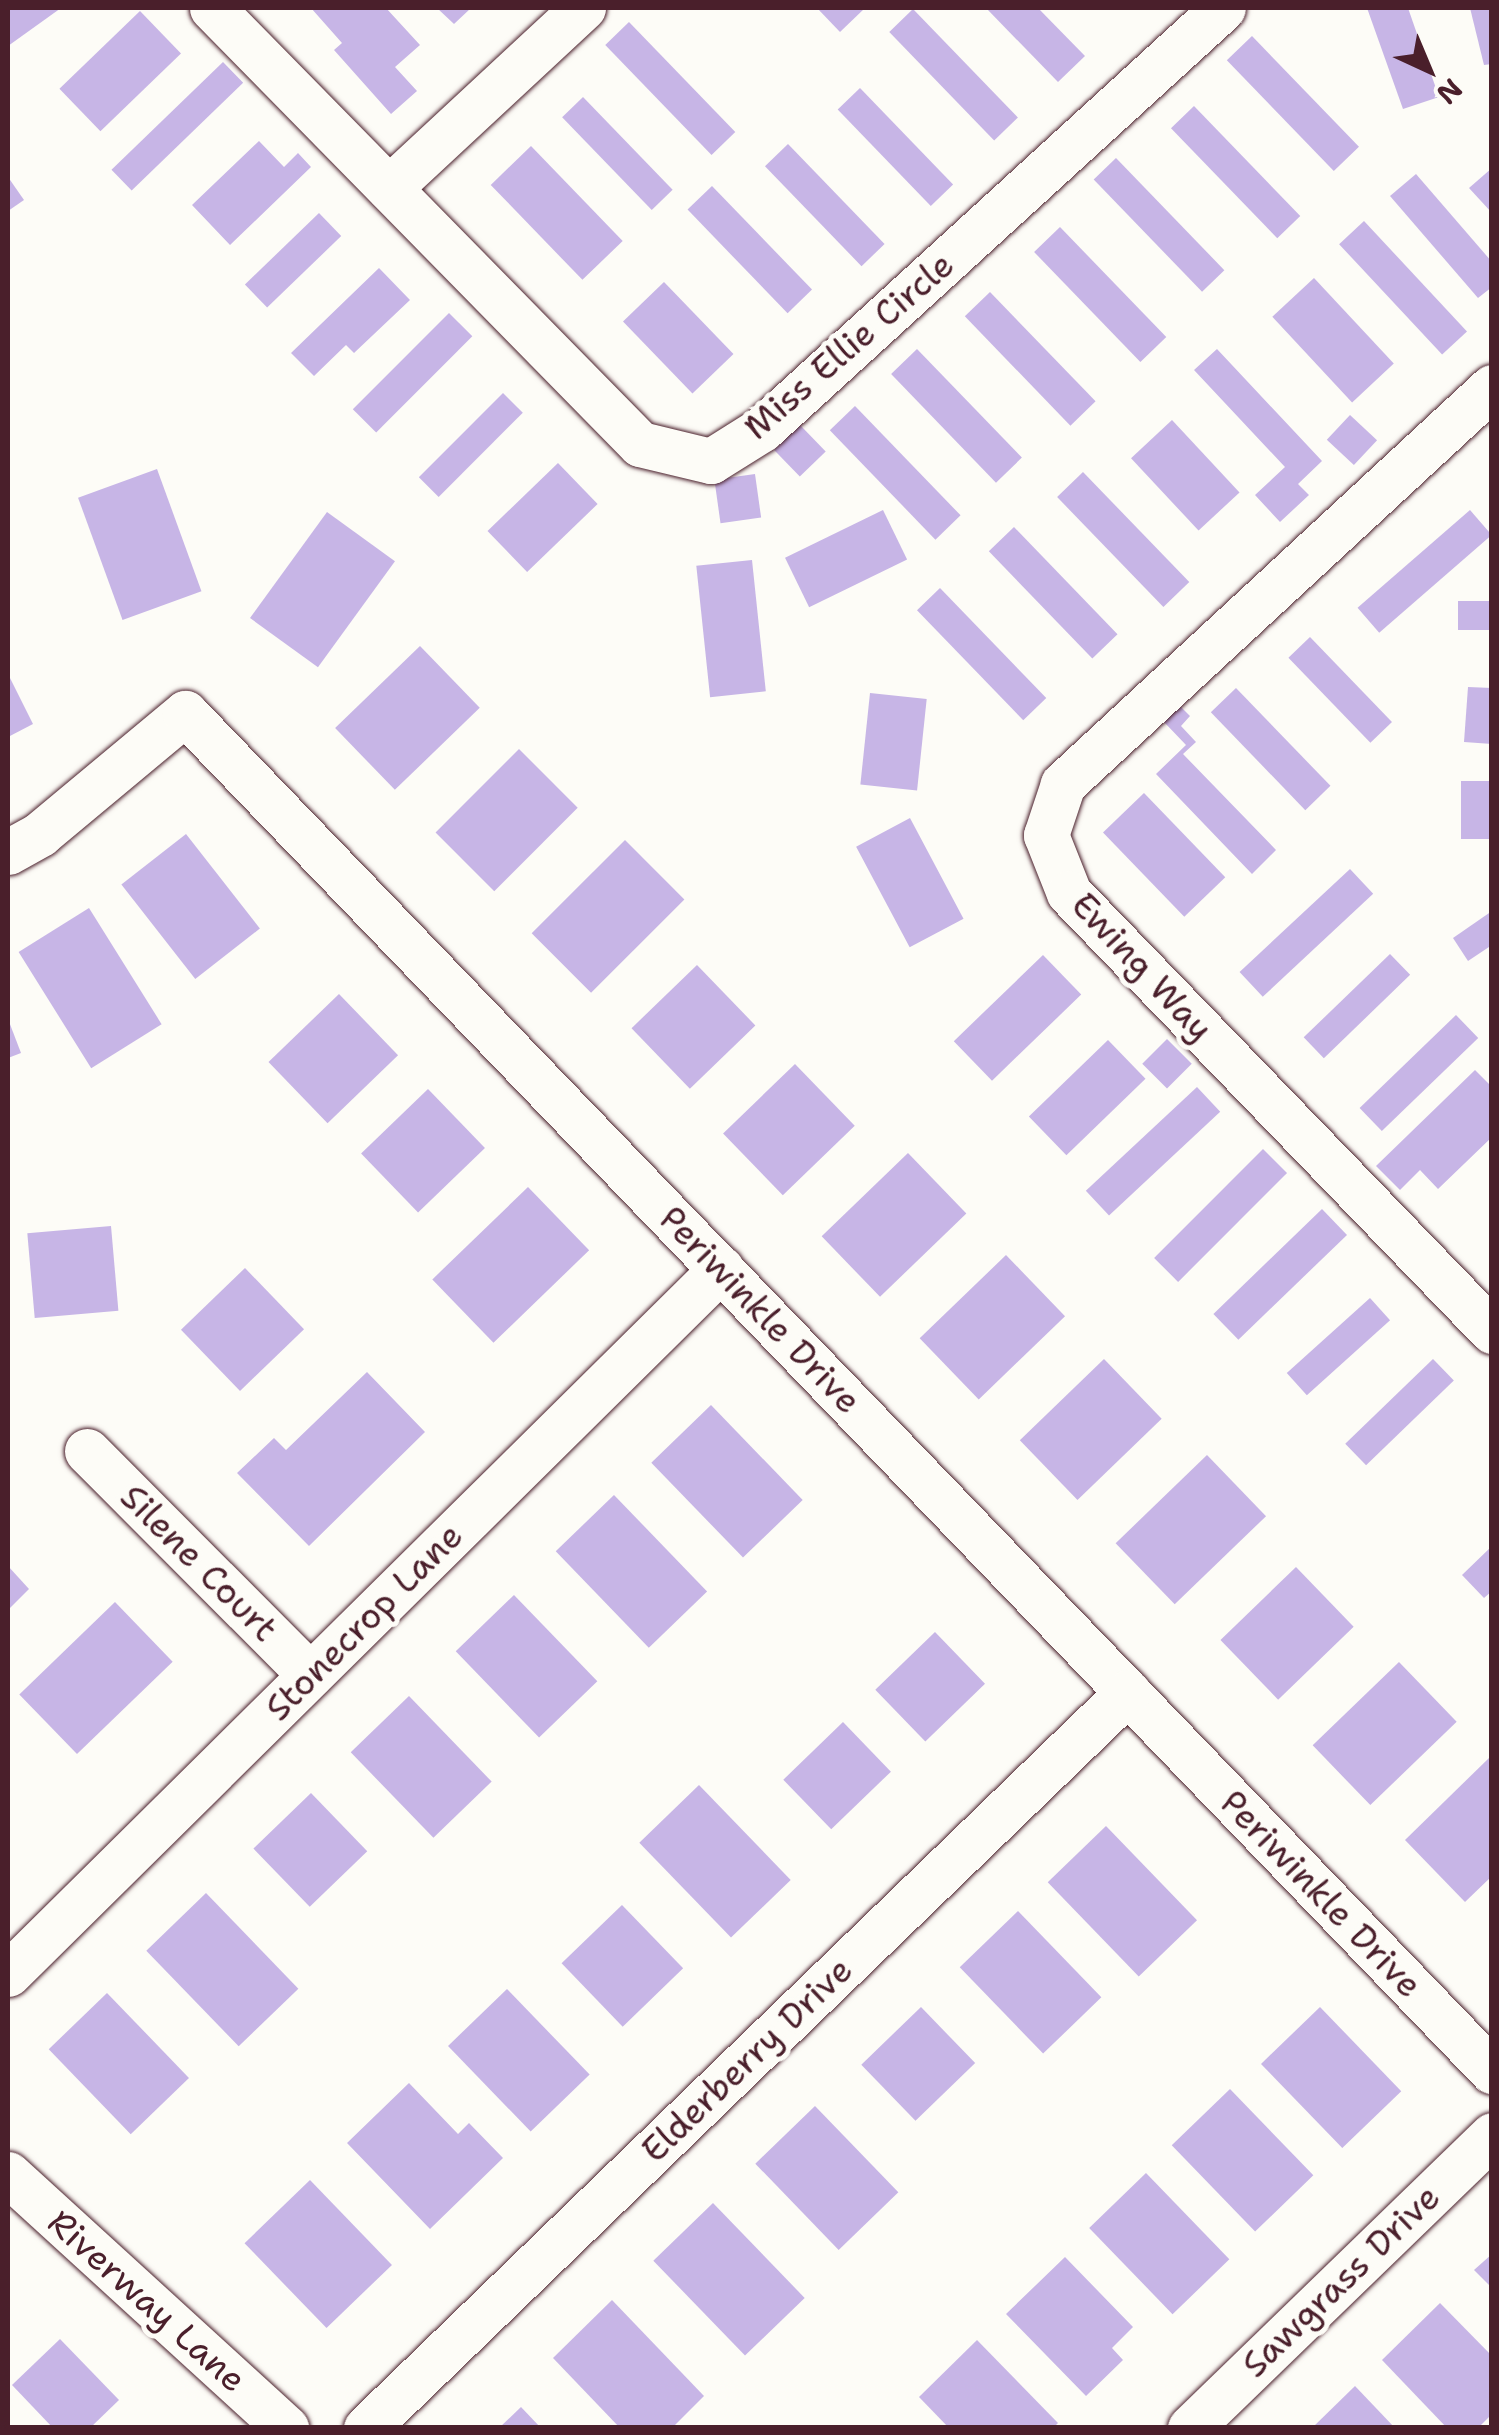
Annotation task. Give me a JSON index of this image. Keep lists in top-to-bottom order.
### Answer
{
  "streets": {
    "street": [
      "Miss Ellie Circle",
      "Ewing Way",
      "Periwinkle Drive",
      "Silene Court",
      "Stonecrop Lane",
      "Elderberry Drive",
      "Sawgrass Drive",
      "Riverway Lane"
    ]
  },
  "crossings": [
    ["Periwinkle Drive", "Stonecrop Lane"],
    ["Periwinkle Drive", "Elderberry Drive"],
    ["Silene Court", "Stonecrop Lane"]
  ],
  "north": "bottom right"
}
